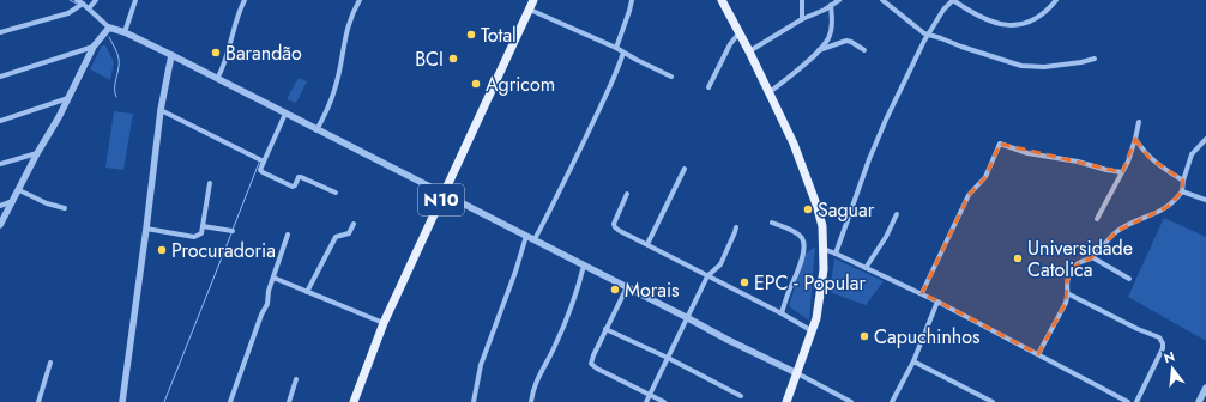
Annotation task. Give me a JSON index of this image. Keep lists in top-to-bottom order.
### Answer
{
  "streets": {
    "main road": ["N10"]
  },
  "places": [
    "Total",
    "Barandão",
    "BCI",
    "Agricom",
    "Saguar",
    "Procuradoria",
    "Universidade Catolica",
    "EPC - Popular",
    "Morais",
    "Capuchinhos"
  ],
  "north": "top"
}
